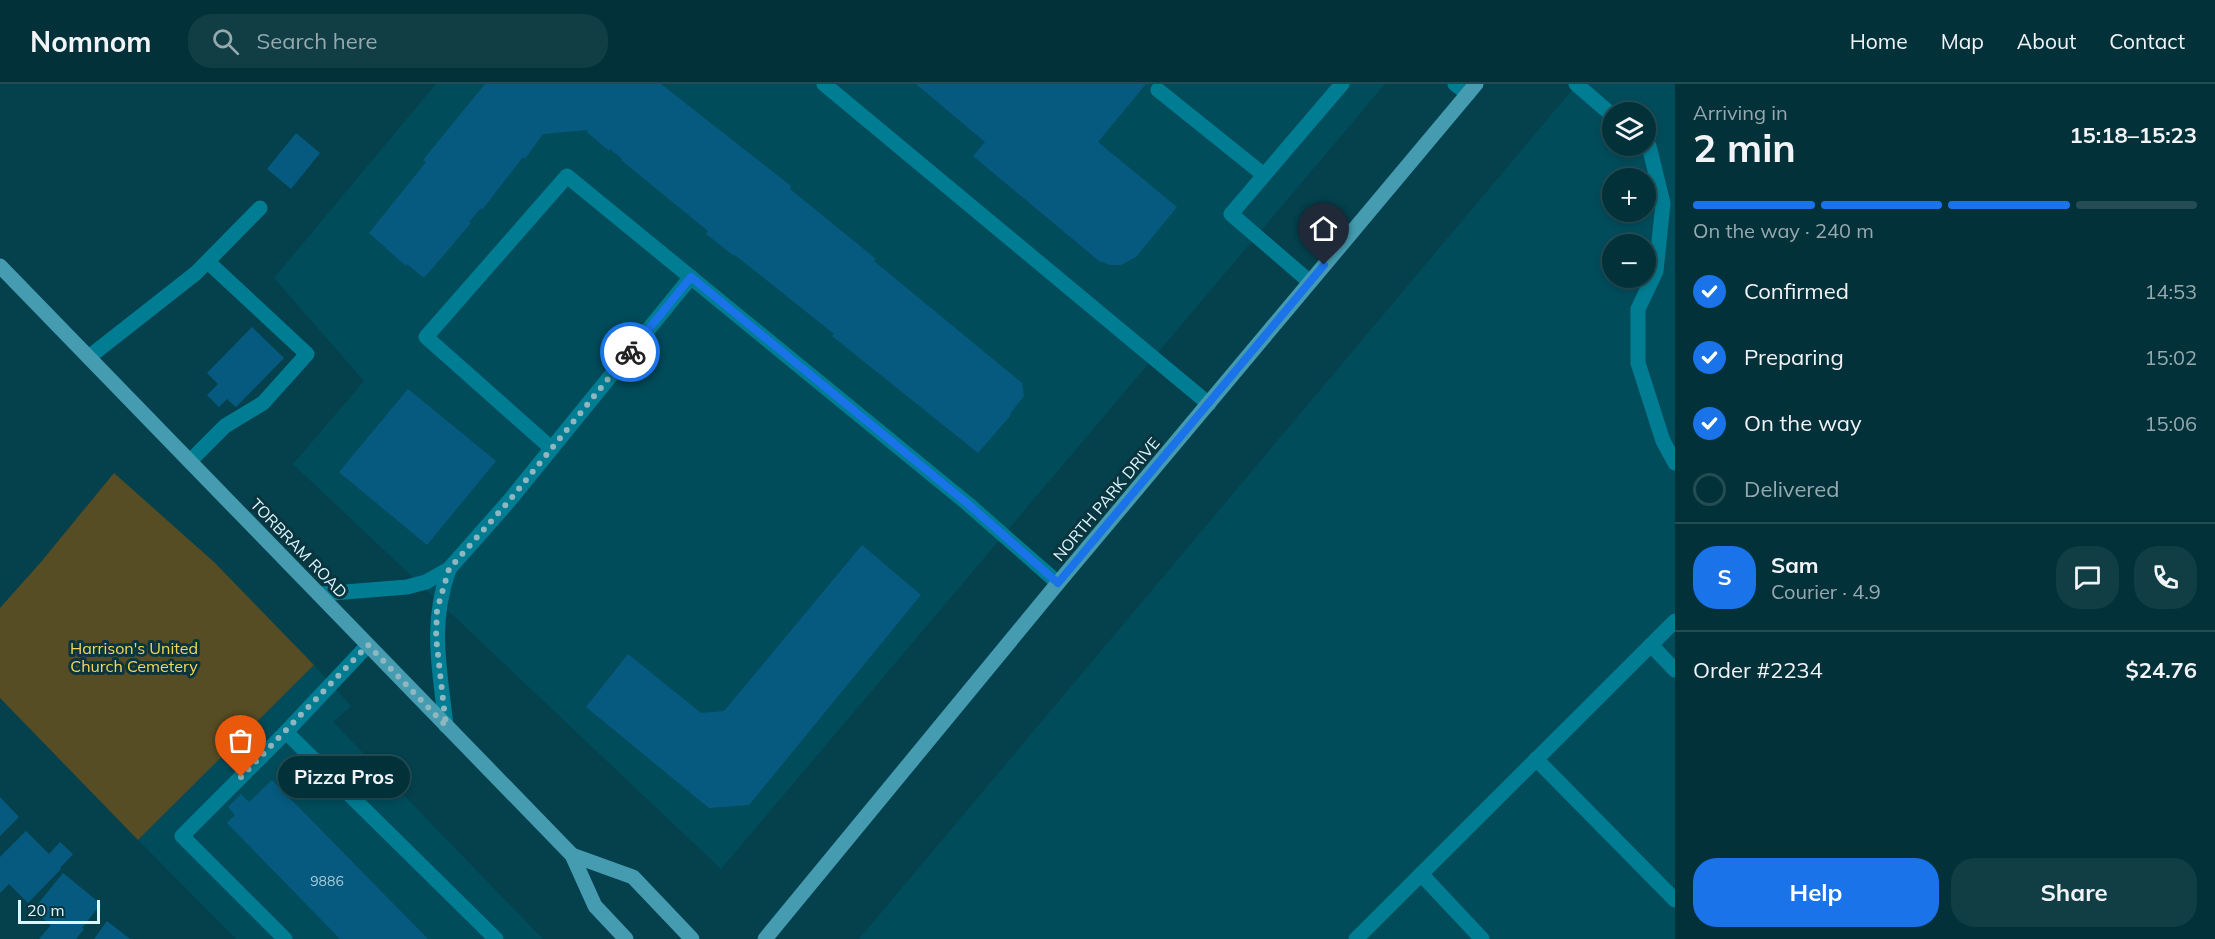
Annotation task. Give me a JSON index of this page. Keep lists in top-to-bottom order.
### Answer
{
  "streets": {
    "main road": ["NORTH PARK DRIVE", "TORBRAM ROAD"]
  },
  "parks": ["Harrison's United Church Cemetery"],
  "places": ["Pizza Pros"],
  "house_numbers": ["9886"],
  "scale_bar": "20 m",
  "page": {
    "header": "Nomnom",
    "search": "Search here",
    "nav": [
      "Home",
      "Map",
      "About",
      "Contact"
    ],
    "heading": ["2 min", "Arriving in", "15:18–15:23"],
    "panel": [
      "Sam",
      "Courier · 4.9",
      "Order #2234",
      "$24.76"
    ],
    "map_buttons": ["+", "−"],
    "bar": "On the way · 240 m",
    "list": [
      ["Confirmed", "14:53"],
      ["Preparing", "15:02"],
      ["On the way", "15:06"],
      "Delivered"
    ],
    "round": "S",
    "bubble": "Pizza Pros",
    "buttons": ["Help", "Share"],
    "scale": "20 m"
  }
}
